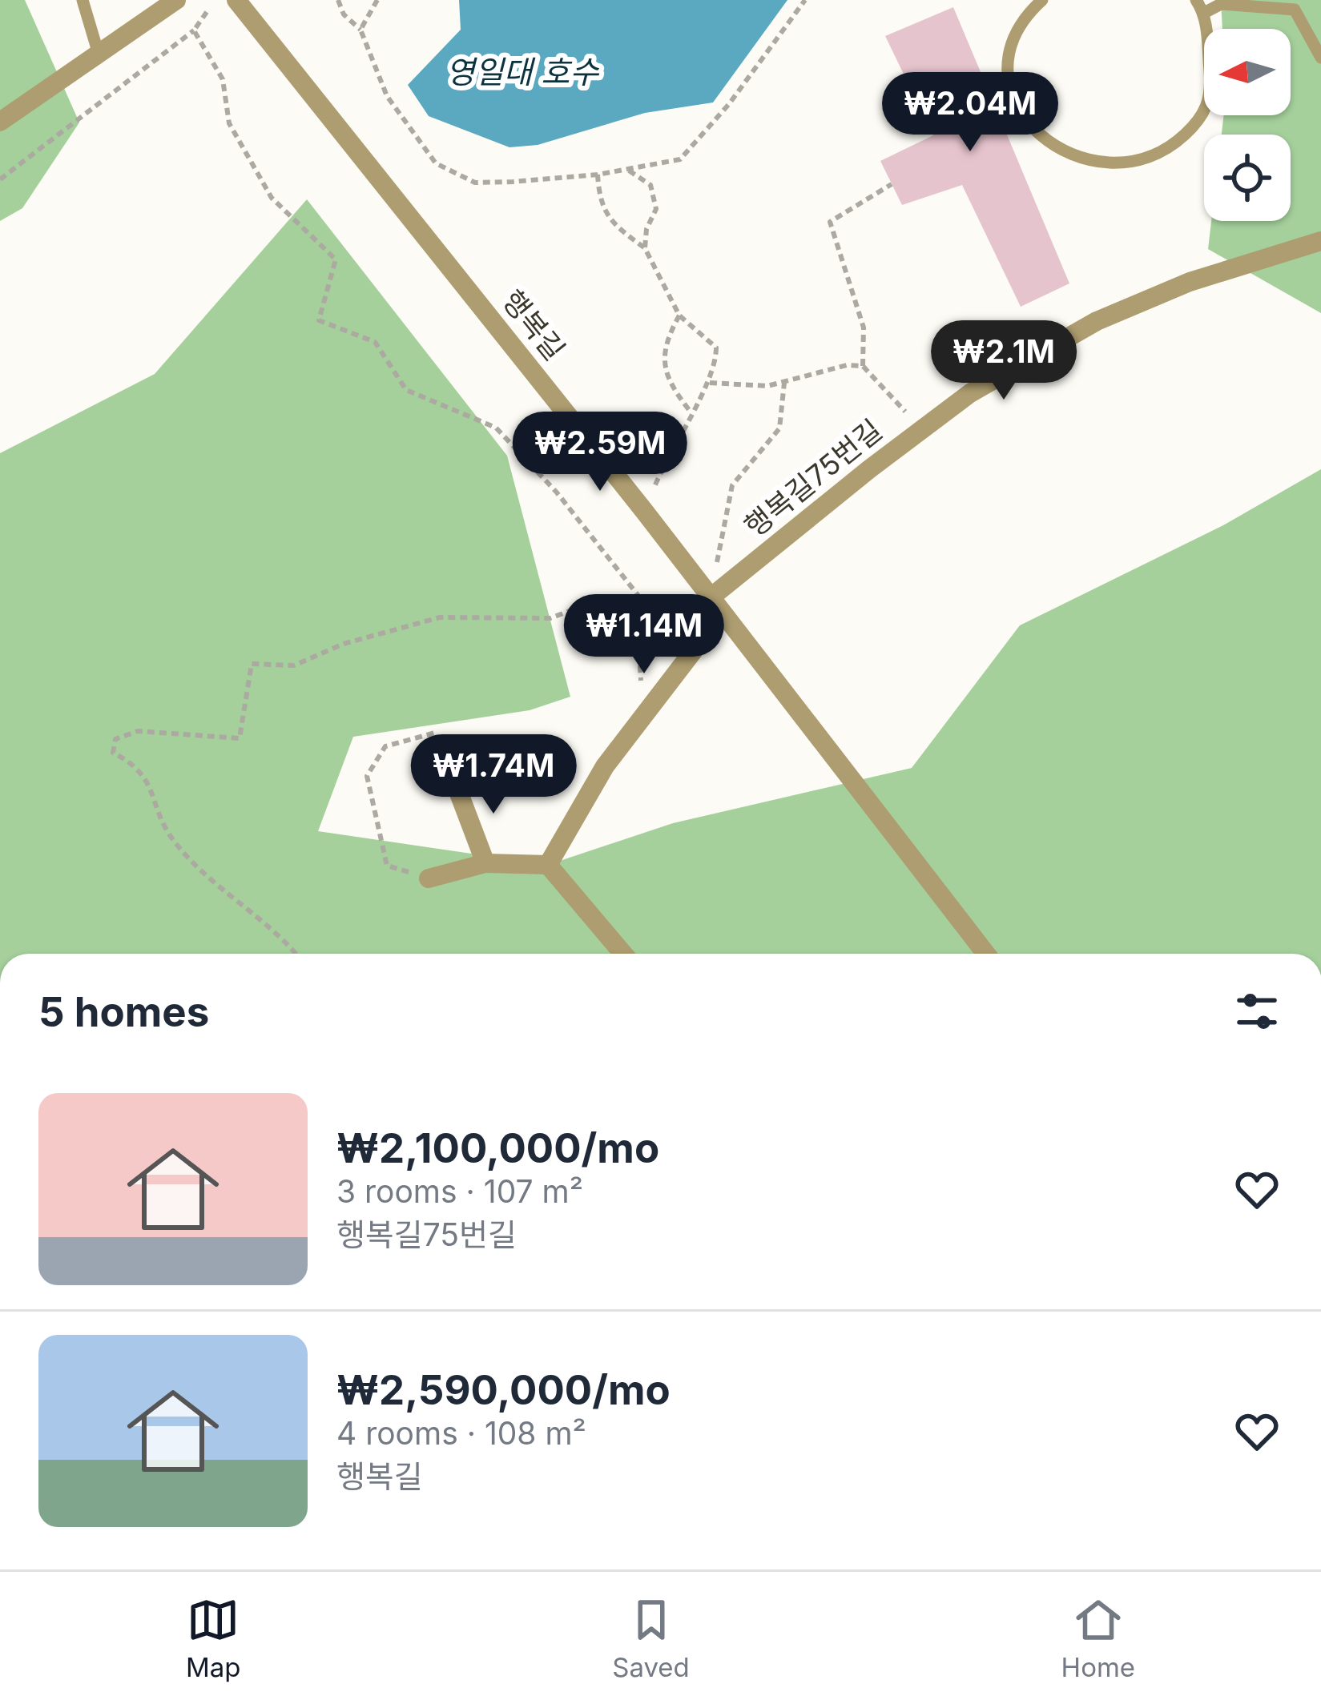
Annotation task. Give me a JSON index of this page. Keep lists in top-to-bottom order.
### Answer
{
  "streets": {
    "street": ["행복길", "행복길75번길"]
  },
  "crossings": [
    ["행복길", "행복길75번길"]
  ],
  "water": ["영일대 호수"],
  "north": "left",
  "page": {
    "price": [
      "₩2.04M",
      "₩2.1M",
      "₩2.59M",
      "₩1.14M",
      "₩1.74M"
    ],
    "heading": "5 homes",
    "list": [
      {
        "name": "₩2,100,000/mo",
        "note": "3 rooms · 107 m² · 행복길75번길"
      },
      {
        "name": "₩2,590,000/mo",
        "note": "4 rooms · 108 m² · 행복길"
      }
    ],
    "tabs": ["Map", "Saved", "Home"]
  }
}
